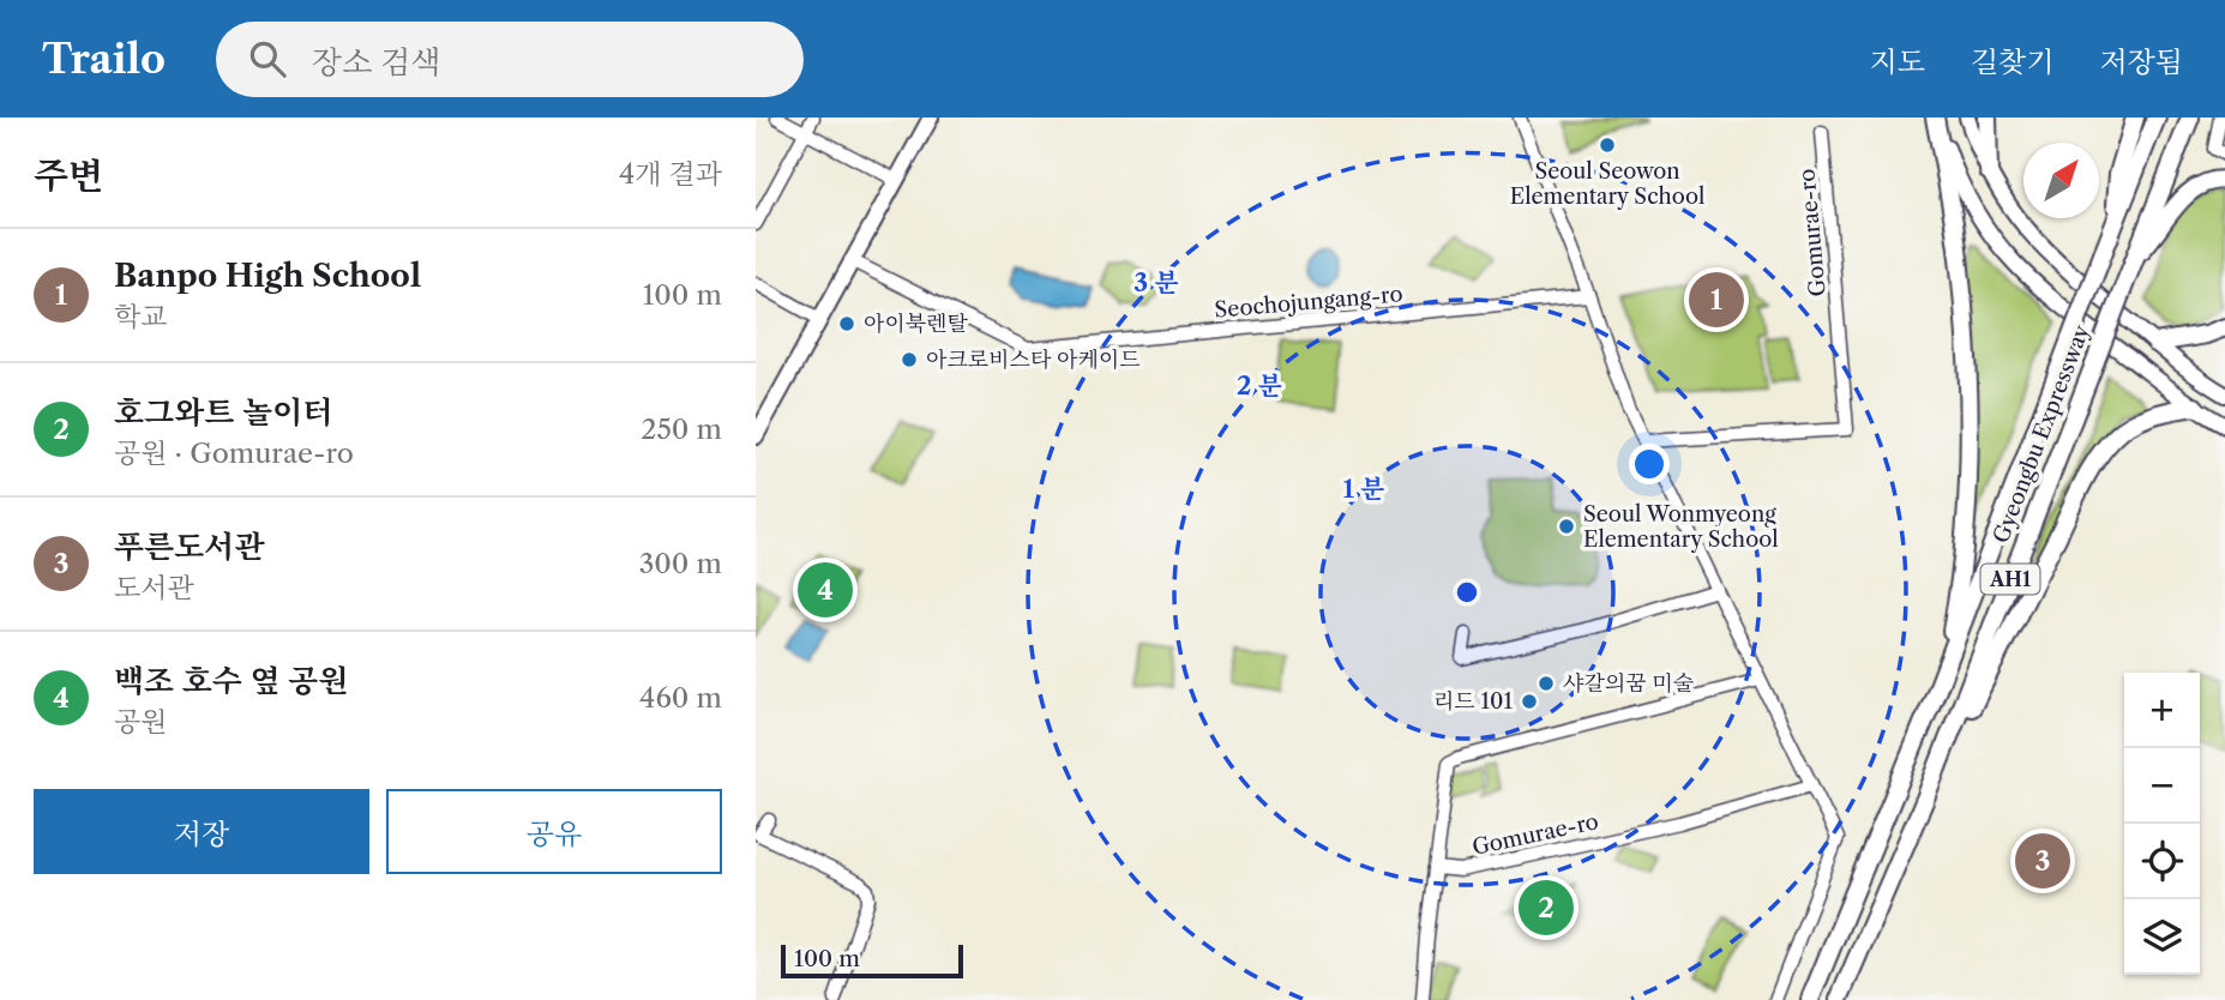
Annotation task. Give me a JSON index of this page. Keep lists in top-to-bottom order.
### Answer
{
  "streets": {
    "highway": ["Gyeongbu Expressway", "AH1"],
    "street": ["Gomurae-ro", "Seochojungang-ro"]
  },
  "places": [
    "Seoul Seowon Elementary School",
    "아이북렌탈",
    "아크로비스타 아케이드",
    "Seoul Wonmyeong Elementary School",
    "샤갈의꿈 미술",
    "리드 101"
  ],
  "scale_bar": "100 m",
  "north": "top right",
  "page": {
    "header": "Trailo",
    "search": "장소 검색",
    "nav": ["지도", "길찾기", "저장됨"],
    "heading": ["주변", "4개 결과"],
    "list": [
      {
        "mark": "1",
        "name": "Banpo High School",
        "note": "학교",
        "value": "100 m"
      },
      {
        "mark": "2",
        "name": "호그와트 놀이터",
        "note": "공원 · Gomurae-ro",
        "value": "250 m"
      },
      {
        "mark": "3",
        "name": "푸른도서관",
        "note": "도서관",
        "value": "300 m"
      },
      {
        "mark": "4",
        "name": "백조 호수 옆 공원",
        "note": "공원",
        "value": "460 m"
      }
    ],
    "pins": [
      "1",
      "4",
      "3",
      "2"
    ],
    "map_buttons": ["+", "−"],
    "buttons": ["저장", "공유"],
    "scale": "100 m"
  },
  "rings": ["3 분", "2 분", "1 분"]
}
